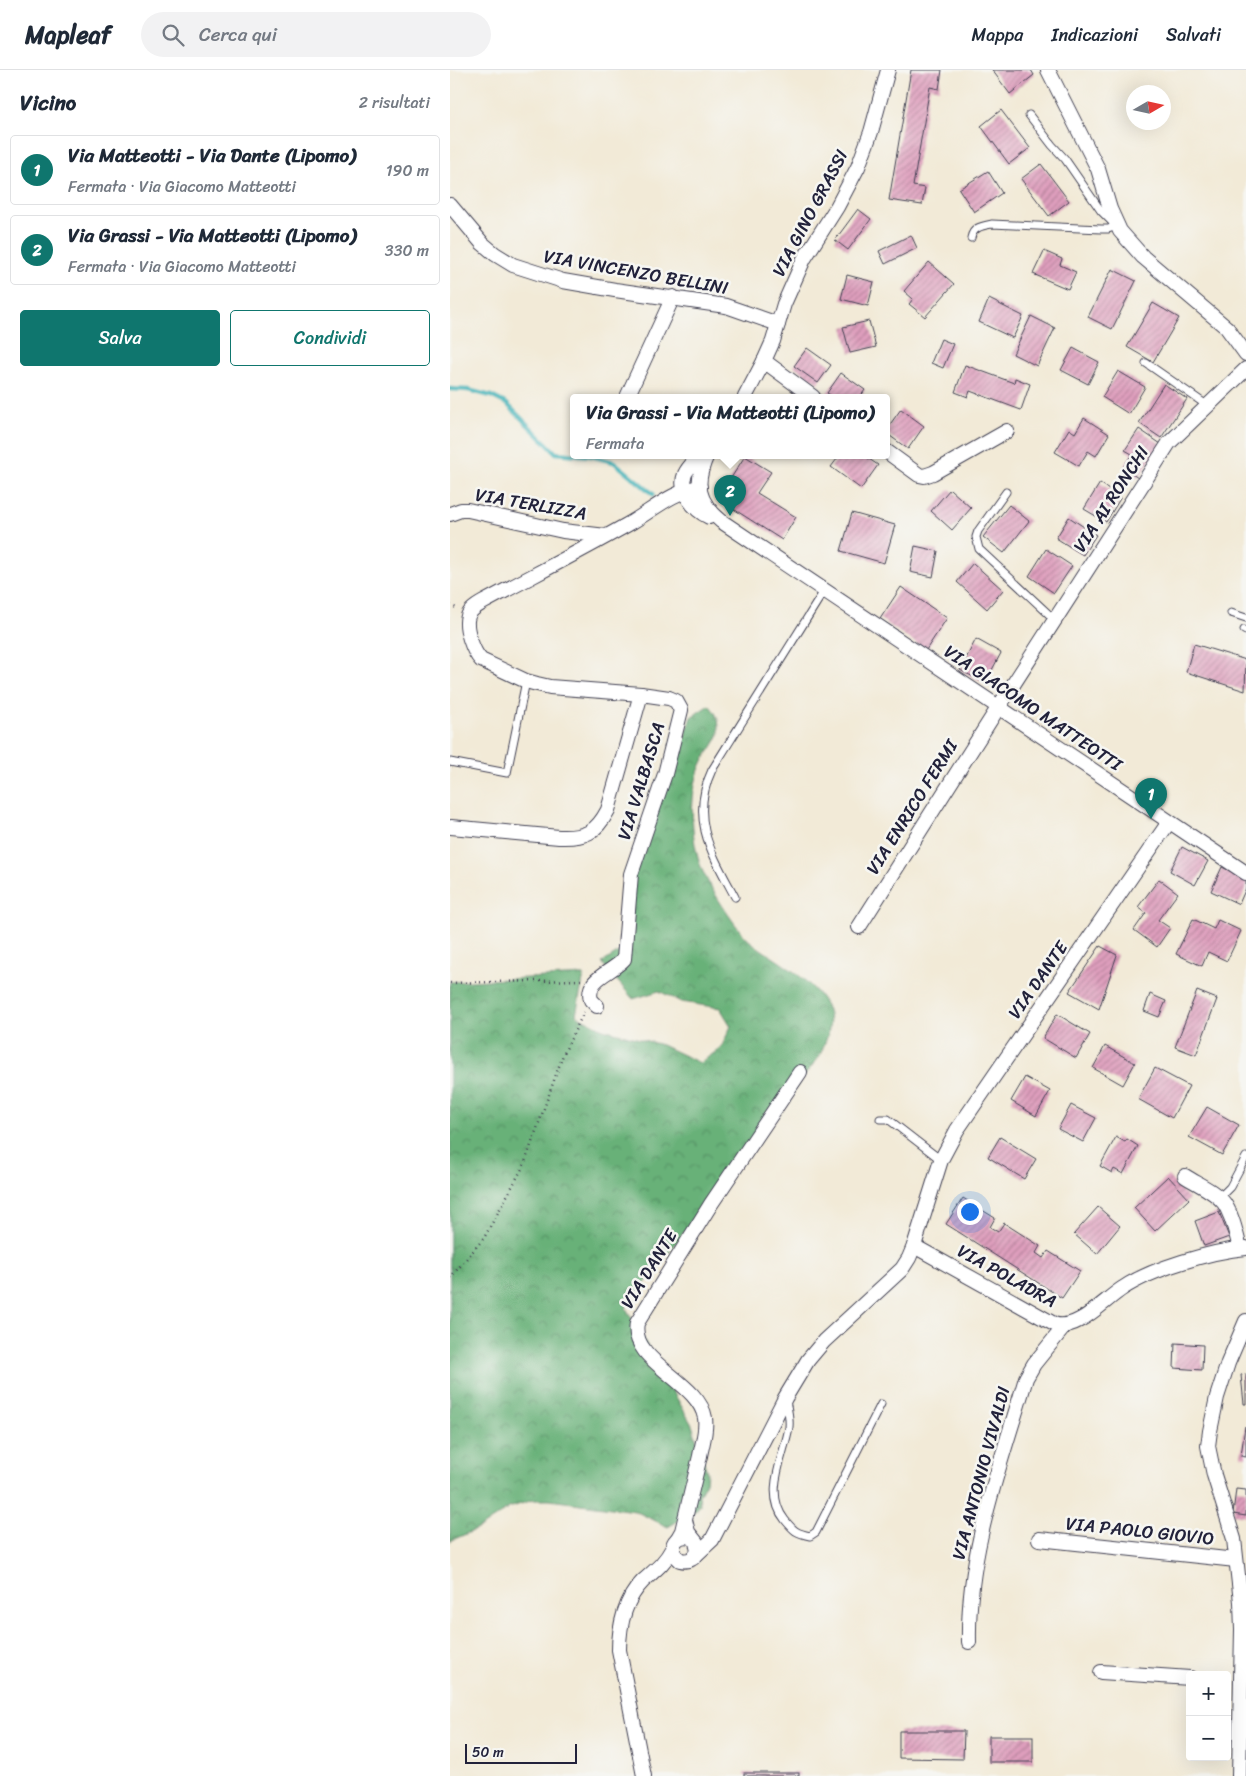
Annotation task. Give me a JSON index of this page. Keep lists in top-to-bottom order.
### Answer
{
  "streets": {
    "street": [
      "VIA GINO GRASSI",
      "VIA VINCENZO BELLINI",
      "VIA AI RONCHI",
      "VIA TERLIZZA",
      "VIA GIACOMO MATTEOTTI",
      "VIA VALBASCA",
      "VIA ENRICO FERMI",
      "VIA DANTE",
      "VIA POLADRA",
      "VIA ANTONIO VIVALDI",
      "VIA PAOLO GIOVIO"
    ]
  },
  "crossings": [
    ["VIA GINO GRASSI", "VIA VINCENZO BELLINI"],
    ["VIA AI RONCHI", "VIA GIACOMO MATTEOTTI"],
    ["VIA AI RONCHI", "VIA ENRICO FERMI"],
    ["VIA TERLIZZA", "VIA VALBASCA"],
    ["VIA GIACOMO MATTEOTTI", "VIA VALBASCA"],
    ["VIA GIACOMO MATTEOTTI", "VIA ENRICO FERMI"],
    ["VIA GIACOMO MATTEOTTI", "VIA DANTE"],
    ["VIA DANTE", "VIA POLADRA"],
    ["VIA POLADRA", "VIA ANTONIO VIVALDI"]
  ],
  "scale_bar": "50 m",
  "north": "right",
  "page": {
    "header": "Mapleaf",
    "search": "Cerca qui",
    "nav": ["Mappa", "Indicazioni", "Salvati"],
    "heading": ["Vicino", "2 risultati"],
    "list": [
      {
        "mark": "1",
        "name": "Via Matteotti - Via Dante (Lipomo)",
        "note": "Fermata · Via Giacomo Matteotti",
        "value": "190 m"
      },
      {
        "mark": "2",
        "name": "Via Grassi - Via Matteotti (Lipomo)",
        "note": "Fermata · Via Giacomo Matteotti",
        "value": "330 m"
      }
    ],
    "buttons": ["Salva", "Condividi"],
    "popup": ["Via Grassi - Via Matteotti (Lipomo)", "Fermata"],
    "pins": ["2", "1"],
    "map_buttons": ["+", "−"],
    "scale": "50 m"
  }
}
